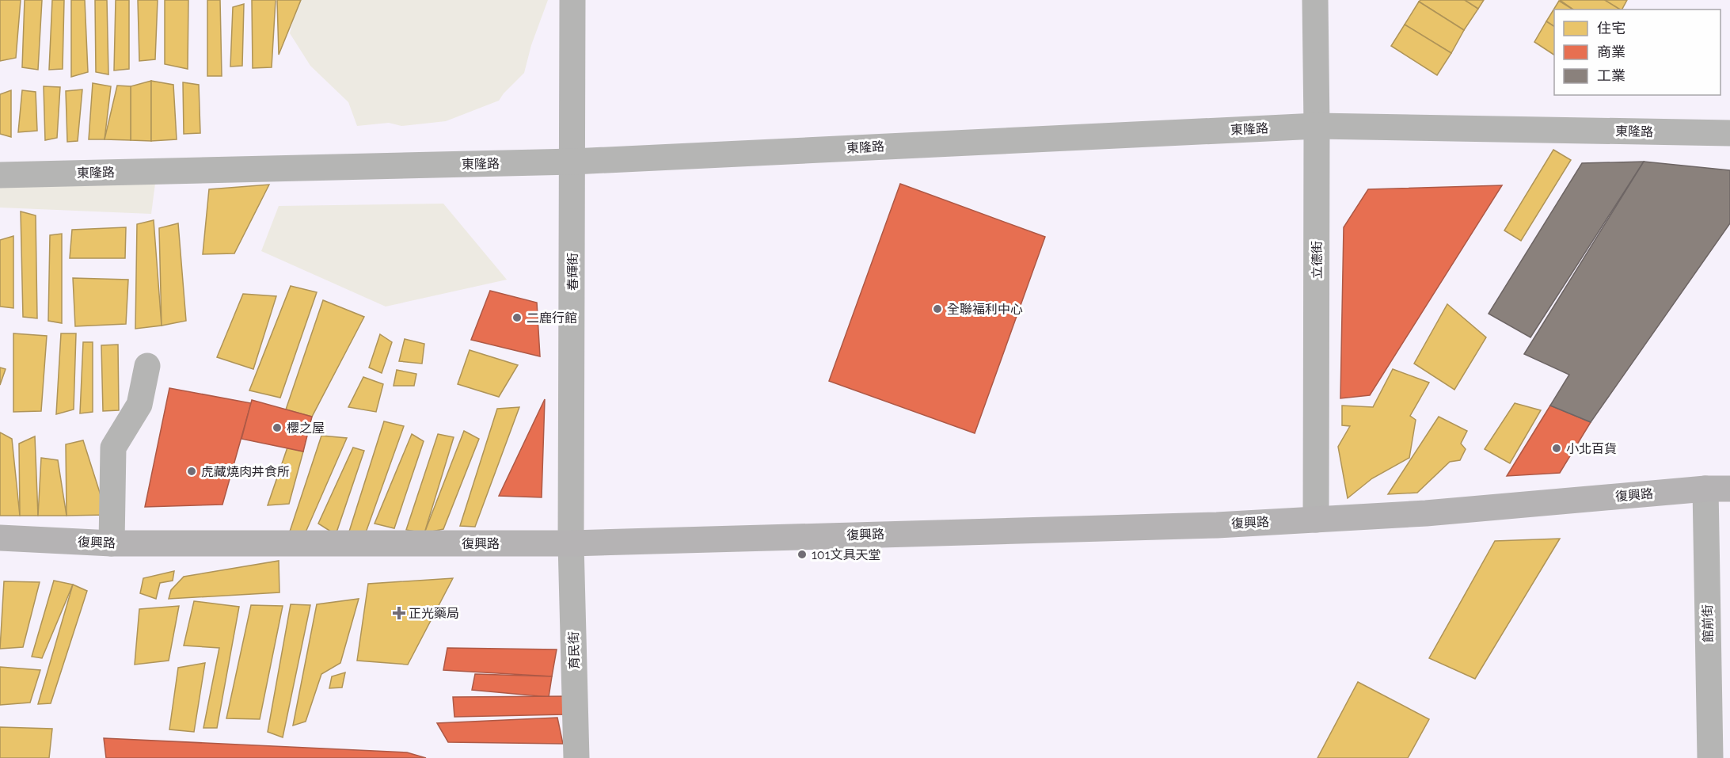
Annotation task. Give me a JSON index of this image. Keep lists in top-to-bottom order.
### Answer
{
  "streets": {
    "street": [
      "東隆路",
      "立德街",
      "春輝街",
      "復興路",
      "館前街",
      "育民街"
    ]
  },
  "crossings": [
    ["東隆路", "立德街"],
    ["東隆路", "春輝街"],
    ["立德街", "復興路"],
    ["春輝街", "復興路"],
    ["春輝街", "育民街"],
    ["復興路", "館前街"],
    ["復興路", "育民街"]
  ],
  "places": {
    "other": [
      "全聯福利中心",
      "二鹿行館",
      "櫻之屋",
      "小北百貨",
      "虎藏燒肉丼食所",
      "101文具天堂"
    ],
    "health": ["正光藥局"]
  },
  "legend": ["住宅", "商業", "工業"]
}
